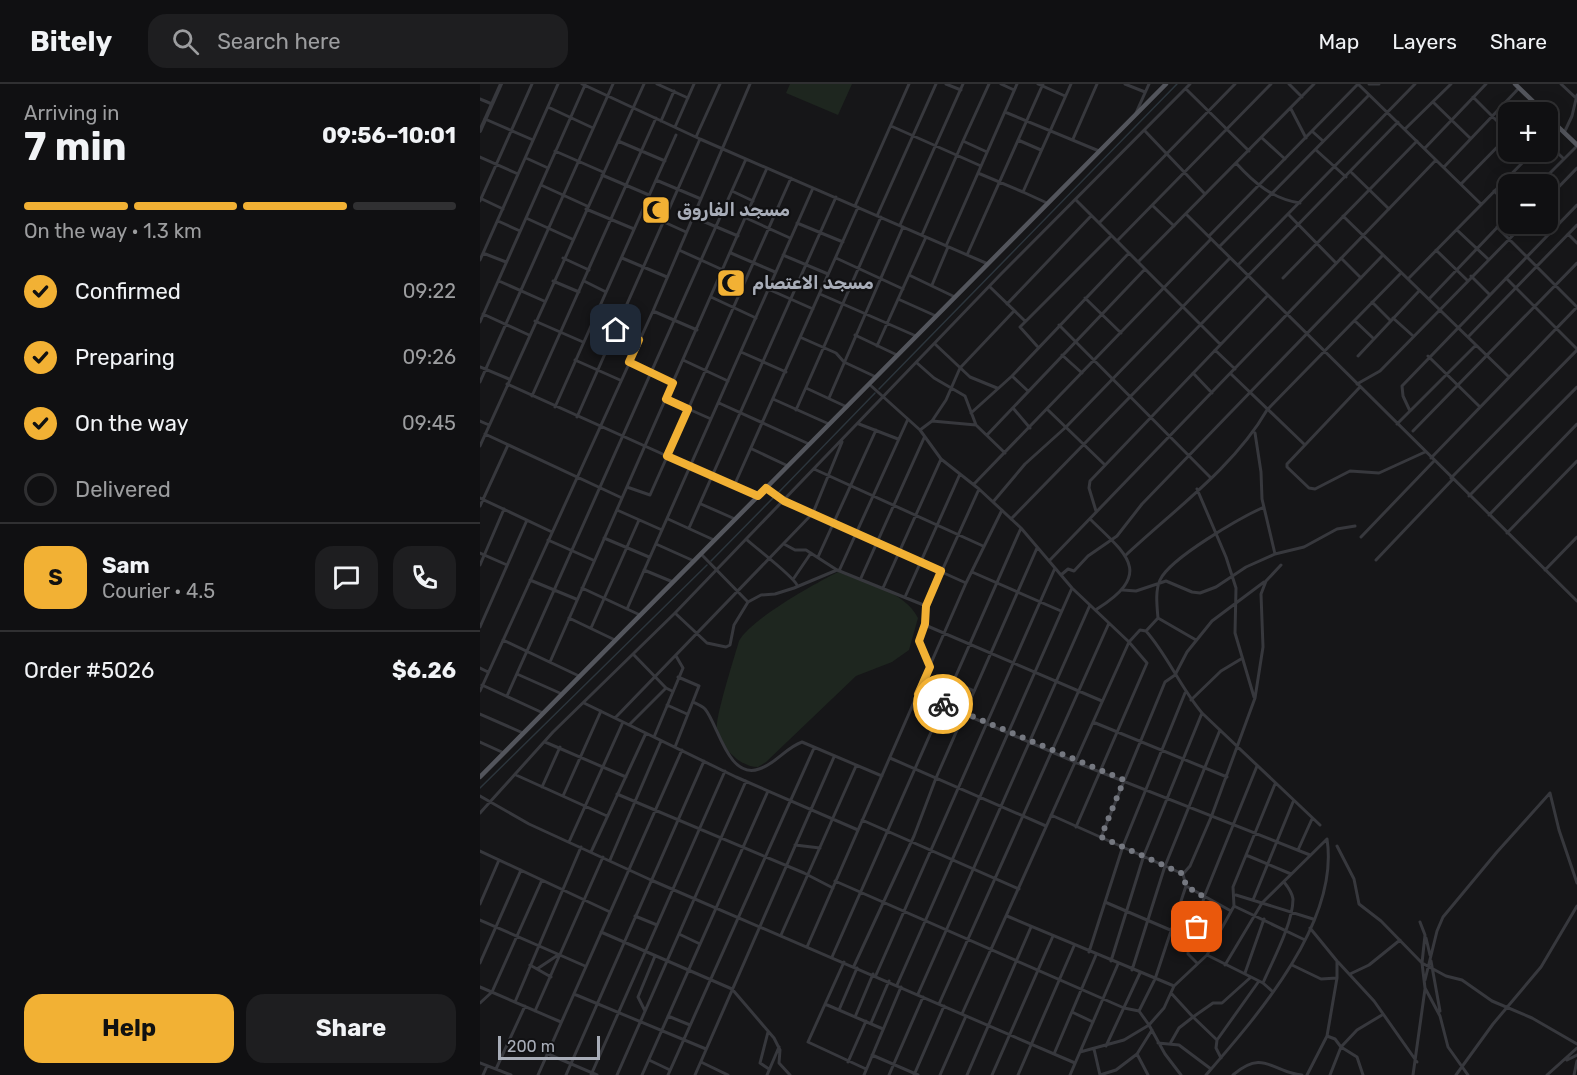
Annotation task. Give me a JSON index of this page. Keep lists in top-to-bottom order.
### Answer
{
  "places": {
    "mosque": ["مسجد الفاروق", "مسجد الاعتصام"]
  },
  "scale_bar": "200 m",
  "page": {
    "header": "Bitely",
    "search": "Search here",
    "nav": ["Map", "Layers", "Share"],
    "heading": ["7 min", "Arriving in", "09:56–10:01"],
    "panel": [
      "Sam",
      "Courier · 4.5",
      "Order #5026",
      "$6.26"
    ],
    "map_buttons": ["+", "−"],
    "bar": "On the way · 1.3 km",
    "list": [
      ["Confirmed", "09:22"],
      ["Preparing", "09:26"],
      ["On the way", "09:45"],
      "Delivered"
    ],
    "round": "S",
    "buttons": ["Help", "Share"],
    "scale": "200 m"
  }
}
